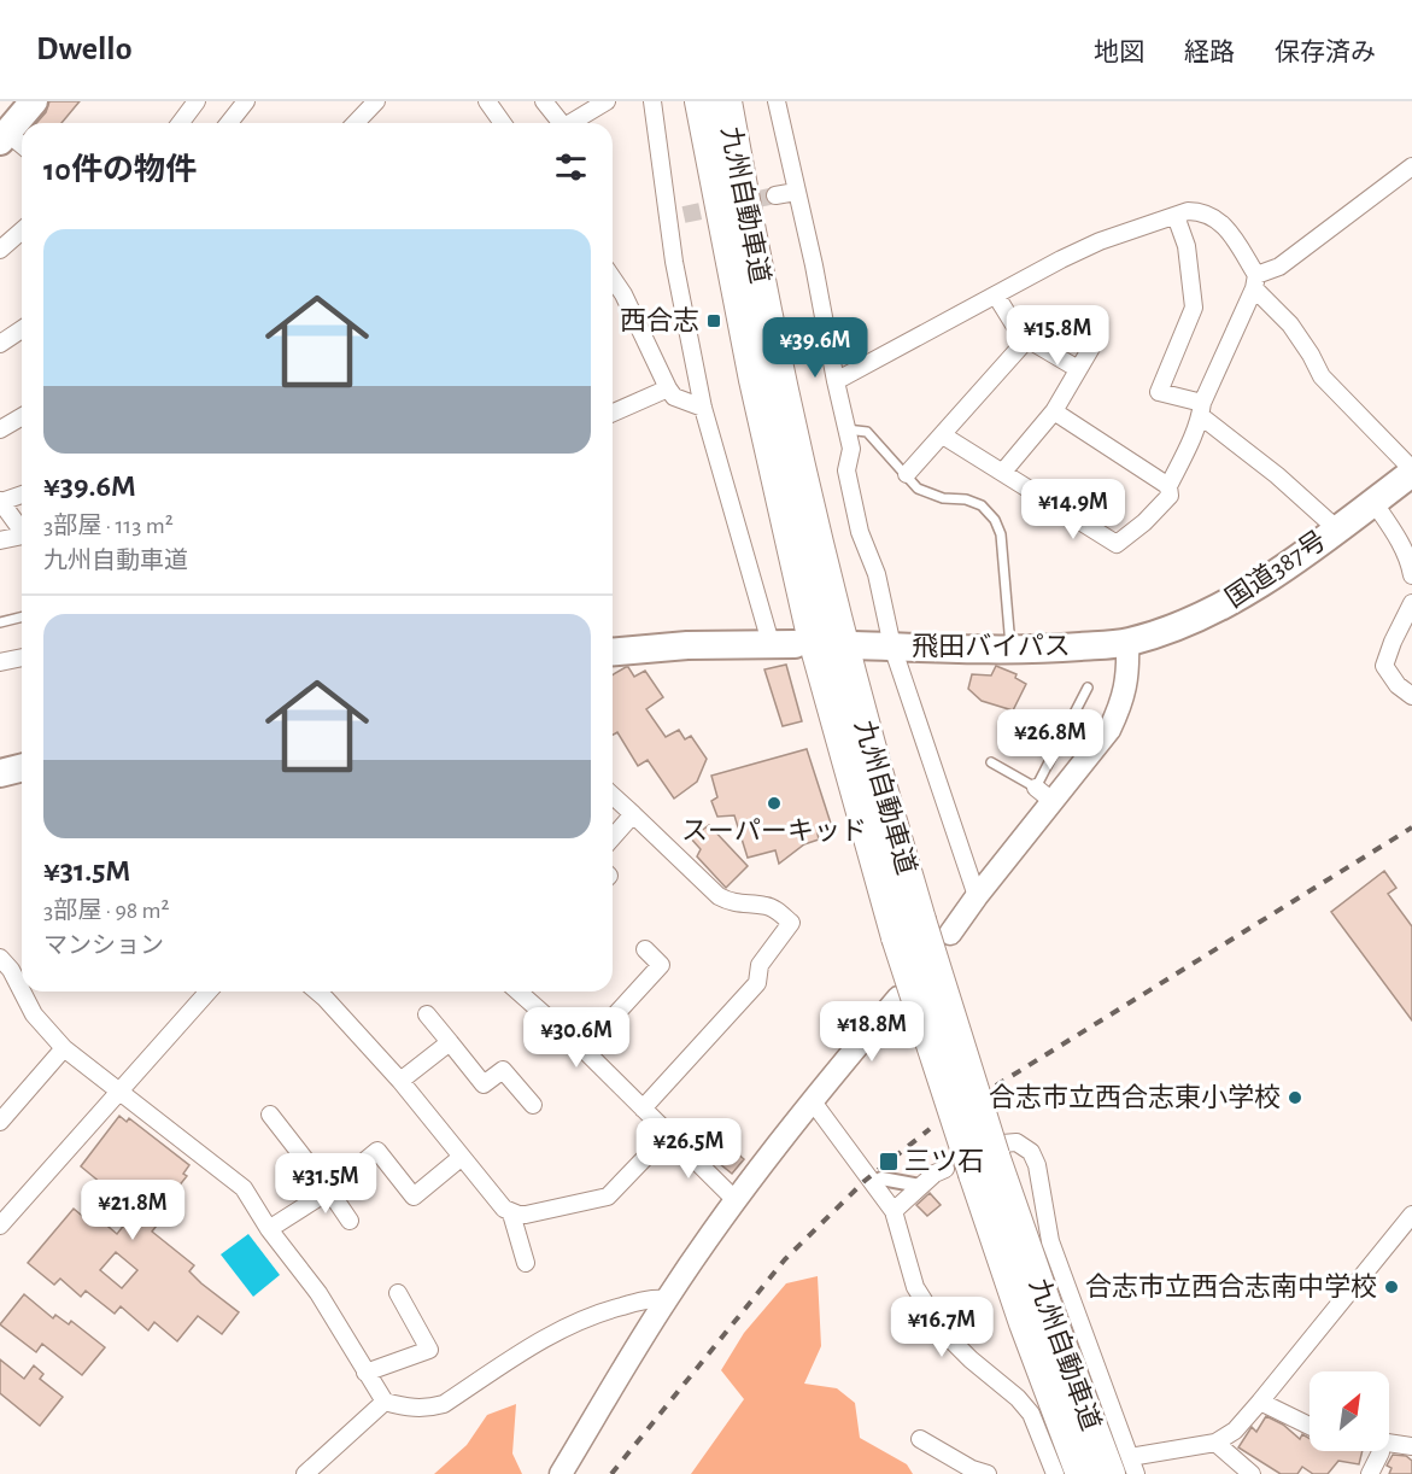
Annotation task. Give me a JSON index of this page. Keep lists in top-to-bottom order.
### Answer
{
  "streets": {
    "highway": ["九州自動車道"],
    "main road": ["国道387号", "飛田バイパス"]
  },
  "crossings": [
    ["国道387号", "飛田バイパス"]
  ],
  "places": {
    "transit": ["西合志", "三ツ石"],
    "other": ["スーパーキッド", "合志市立西合志東小学校", "合志市立西合志南中学校"]
  },
  "north": "top right",
  "page": {
    "header": "Dwello",
    "nav": ["地図", "経路", "保存済み"],
    "heading": "10件の物件",
    "list": [
      {
        "name": "¥39.6M",
        "note": "3部屋 · 113 m² · 九州自動車道"
      },
      {
        "name": "¥31.5M",
        "note": "3部屋 · 98 m² · マンション"
      }
    ],
    "price": [
      "¥15.8M",
      "¥39.6M",
      "¥14.9M",
      "¥26.8M",
      "¥18.8M",
      "¥30.6M",
      "¥26.5M",
      "¥31.5M",
      "¥21.8M",
      "¥16.7M"
    ]
  }
}
